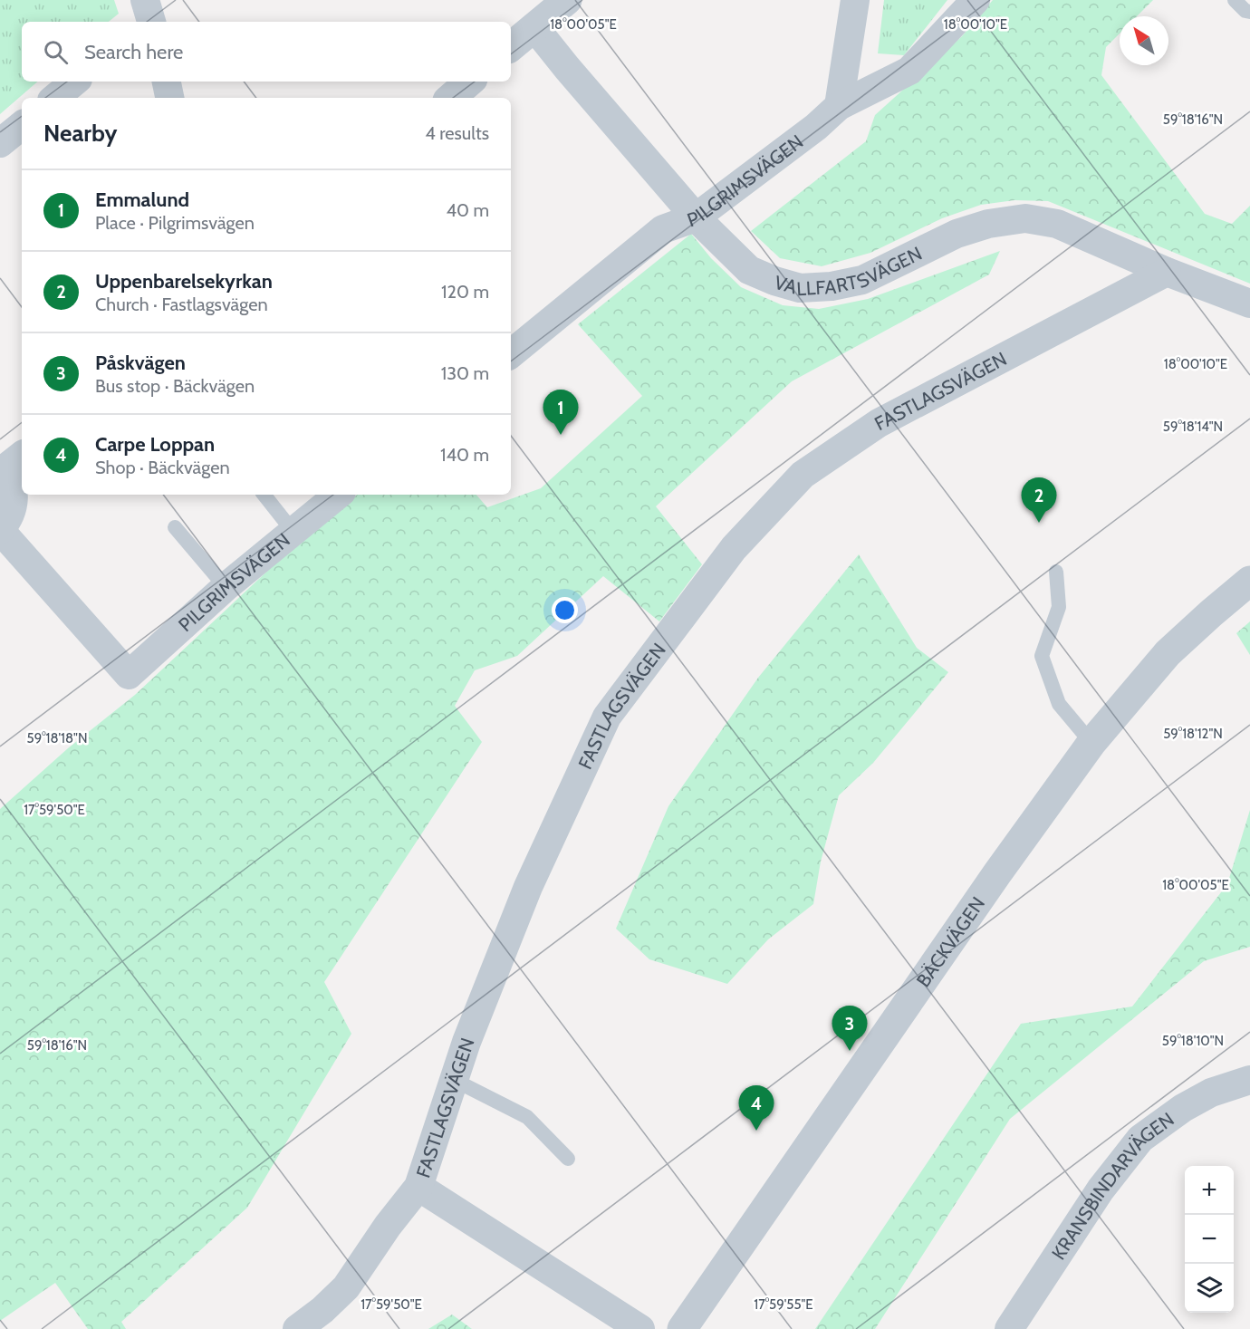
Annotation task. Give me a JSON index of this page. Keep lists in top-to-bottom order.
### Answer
{
  "streets": {
    "street": [
      "PILGRIMSVÄGEN",
      "VALLFARTSVÄGEN",
      "FASTLAGSVÄGEN",
      "BÄCKVÄGEN",
      "KRANSBINDARVÄGEN"
    ]
  },
  "crossings": [
    ["PILGRIMSVÄGEN", "VALLFARTSVÄGEN"],
    ["VALLFARTSVÄGEN", "FASTLAGSVÄGEN"]
  ],
  "north": "top left",
  "page": {
    "search": "Search here",
    "heading": ["Nearby", "4 results"],
    "list": [
      {
        "mark": "1",
        "name": "Emmalund",
        "note": "Place · Pilgrimsvägen",
        "value": "40 m"
      },
      {
        "mark": "2",
        "name": "Uppenbarelsekyrkan",
        "note": "Church · Fastlagsvägen",
        "value": "120 m"
      },
      {
        "mark": "3",
        "name": "Påskvägen",
        "note": "Bus stop · Bäckvägen",
        "value": "130 m"
      },
      {
        "mark": "4",
        "name": "Carpe Loppan",
        "note": "Shop · Bäckvägen",
        "value": "140 m"
      }
    ],
    "pins": [
      "1",
      "2",
      "3",
      "4"
    ],
    "map_buttons": ["+", "−"]
  },
  "coordinates": [
    "18°00'05\"E",
    "18°00'10\"E",
    "59°18'16\"N",
    "59°18'14\"N",
    "59°18'12\"N",
    "59°18'18\"N",
    "17°59'50\"E",
    "59°18'10\"N",
    "17°59'55\"E"
  ]
}
